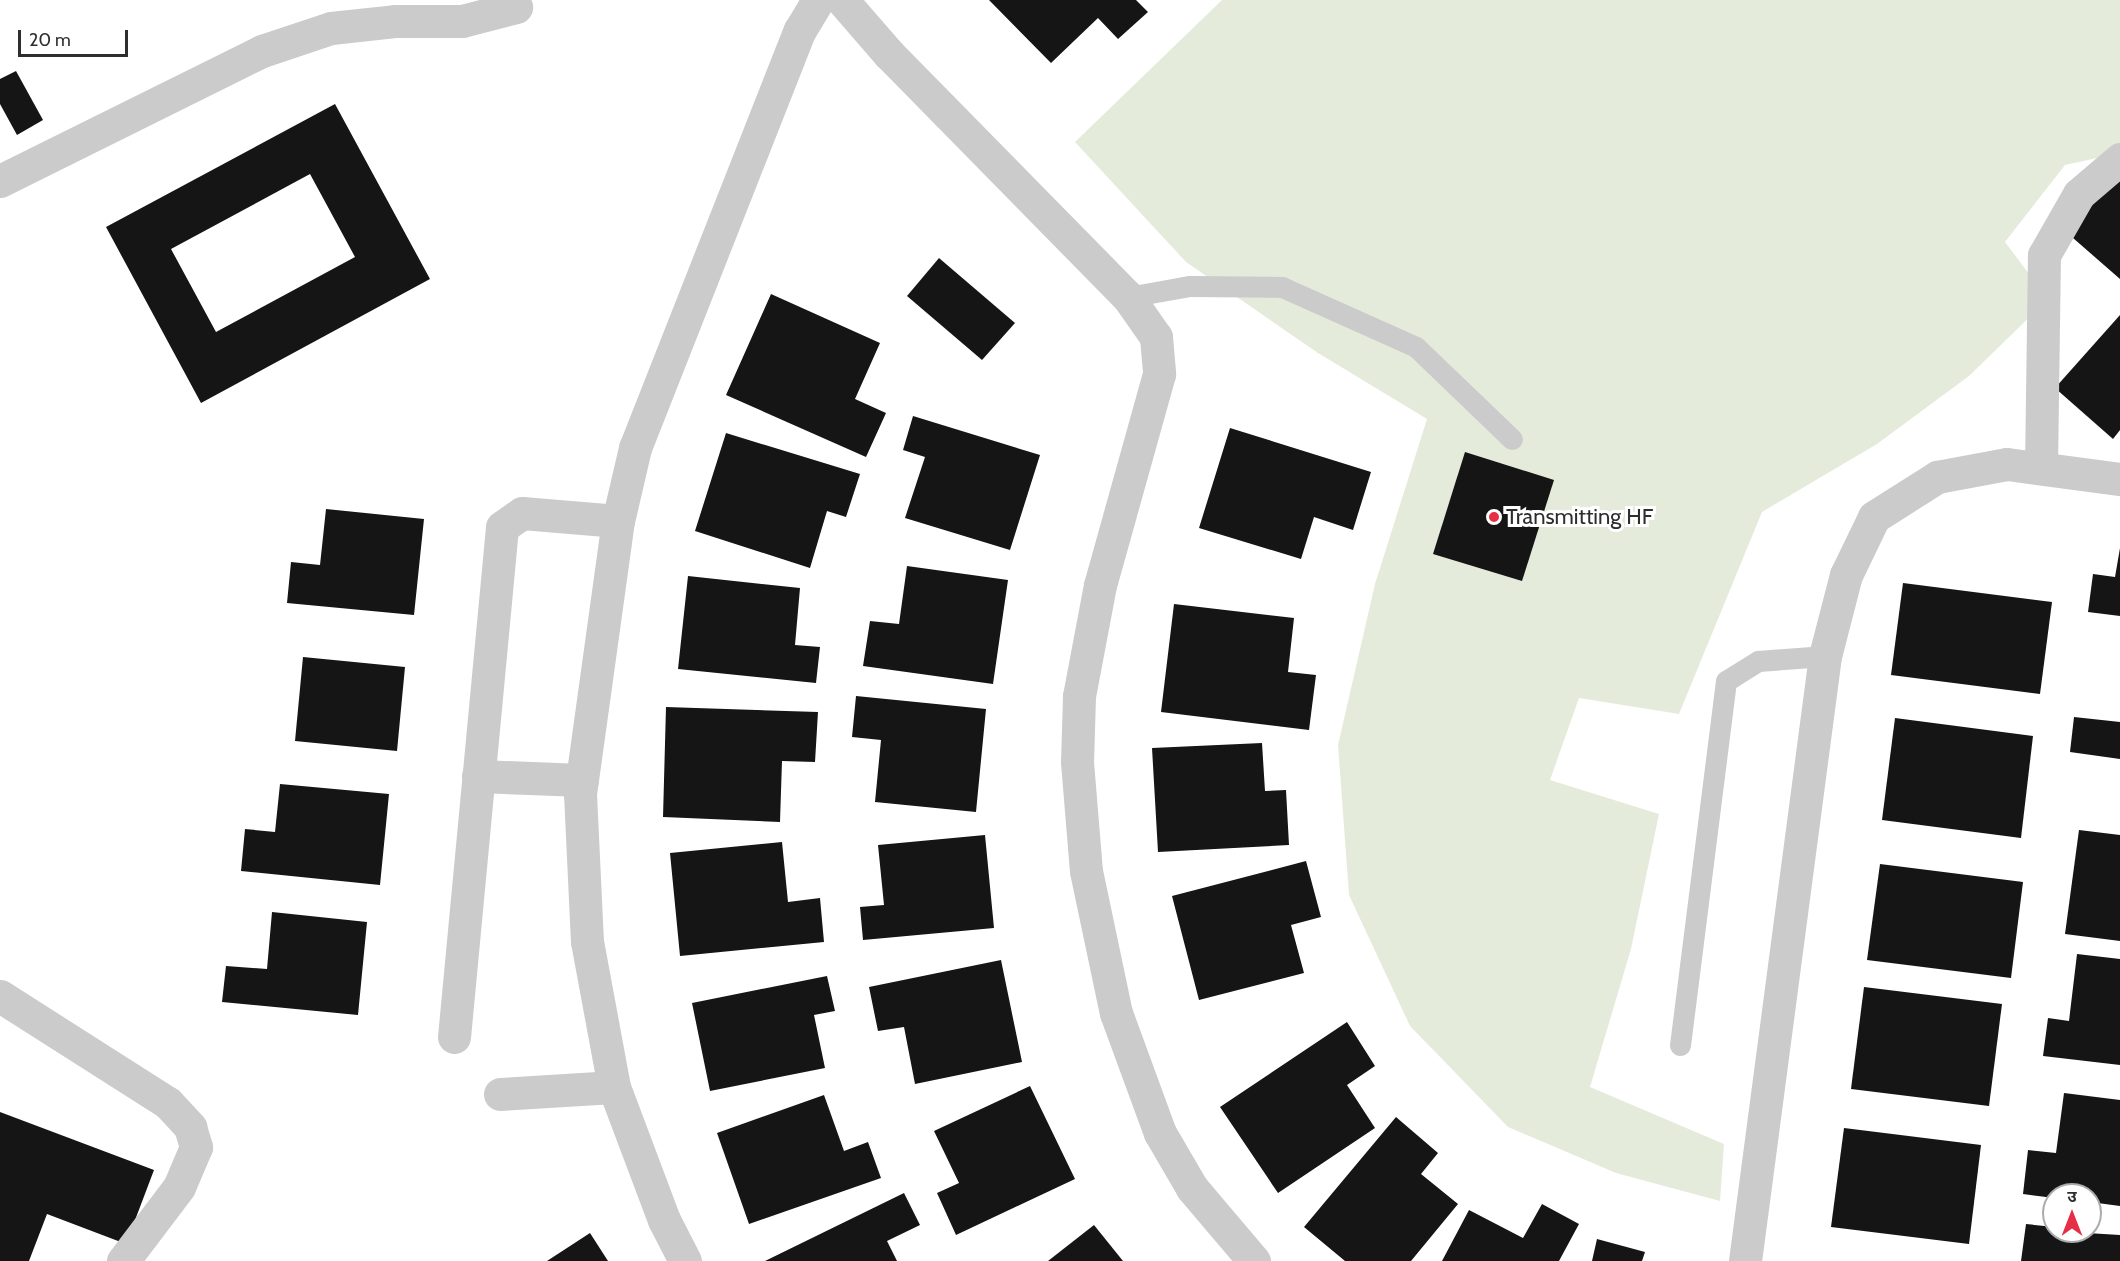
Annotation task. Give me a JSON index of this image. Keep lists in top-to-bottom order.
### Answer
{
  "places": ["Transmitting HF"],
  "scale_bar": "20 m",
  "north": "top"
}
